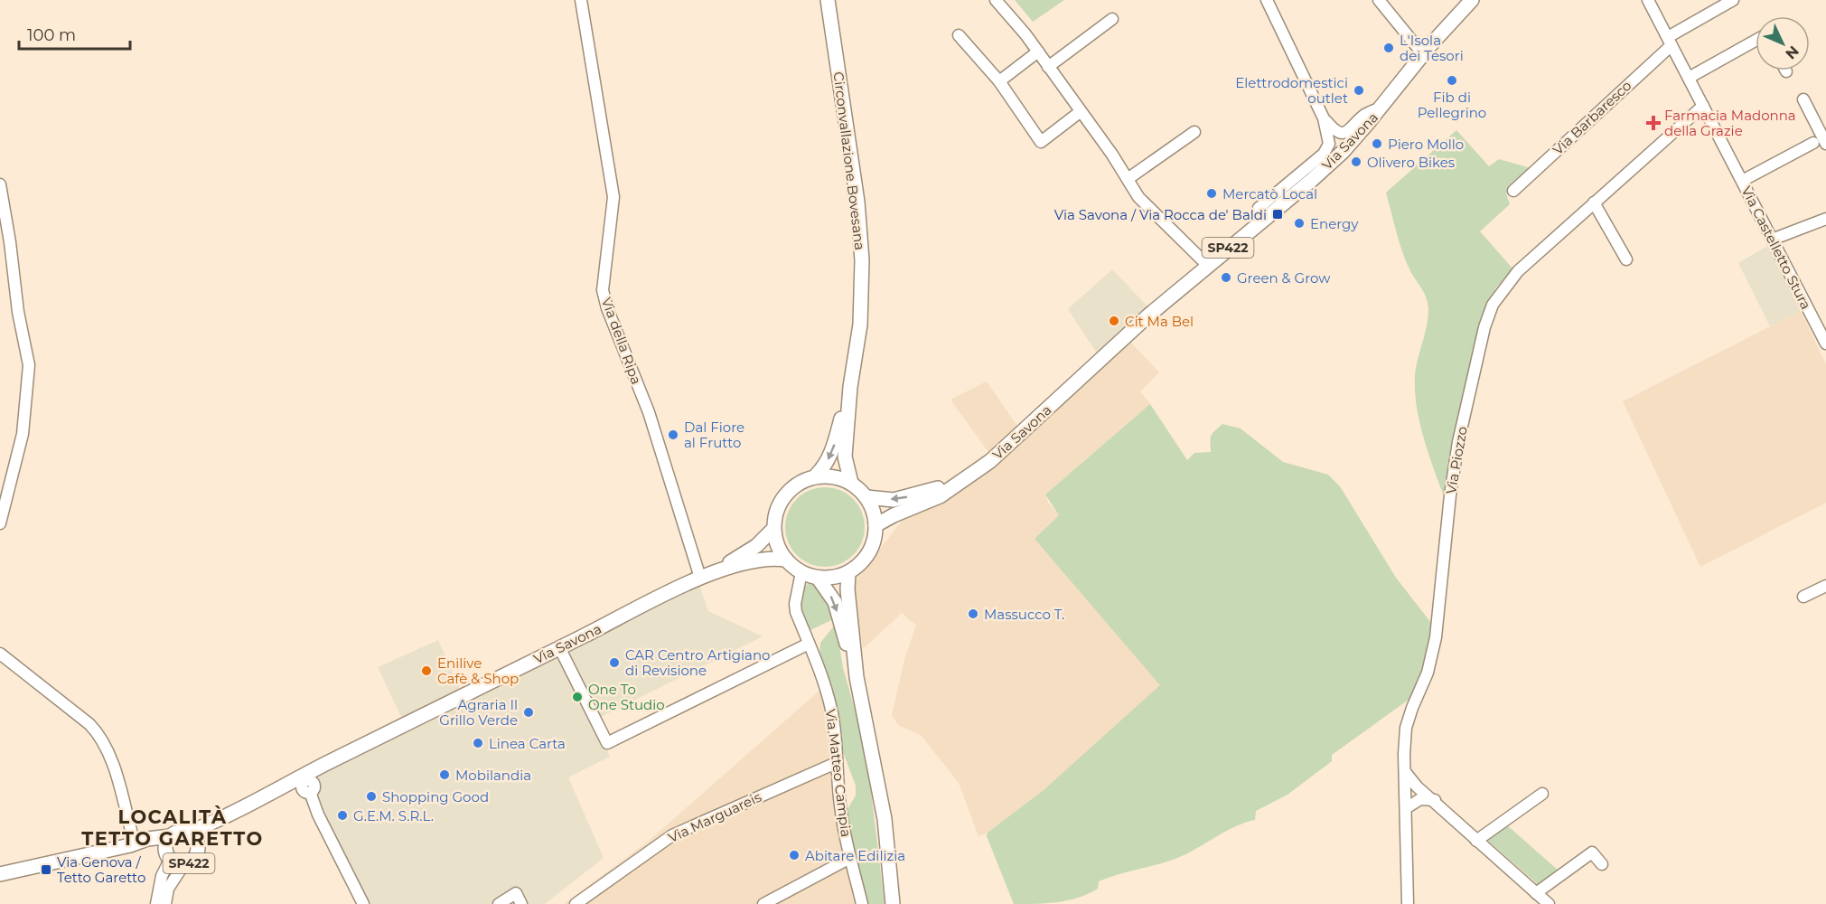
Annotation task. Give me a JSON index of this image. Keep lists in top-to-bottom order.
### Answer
{
  "streets": {
    "main road": ["Via Savona", "Circonvallazione Bovesana", "SP422"],
    "street": [
      "Via Barbaresco",
      "Via Castelletto Stura",
      "Via della Ripa",
      "Via Piozzo",
      "Via Matteo Campia",
      "Via Marguareis"
    ]
  },
  "crossings": [
    ["Via Barbaresco", "Via Castelletto Stura"],
    ["Via Savona", "Circonvallazione Bovesana"],
    ["Via Savona", "SP422"],
    ["Via Savona", "Via della Ripa"],
    ["Via Savona", "Via Matteo Campia"],
    ["Circonvallazione Bovesana", "Via Matteo Campia"],
    ["Via Castelletto Stura", "Via Piozzo"],
    ["Via Matteo Campia", "Via Marguareis"]
  ],
  "districts": ["LOCALITÀ TETTO GARETTO"],
  "places": {
    "other": [
      "L'Isola dei Tesori",
      "Fib di Pellegrino",
      "Elettrodomestici outlet",
      "Piero Mollo",
      "Olivero Bikes",
      "Mercatò Local",
      "Energy",
      "Green & Grow",
      "Cit Ma Bel",
      "Dal Fiore al Frutto",
      "Massucco T.",
      "CAR Centro Artigiano di Revisione",
      "Enilive Cafè & Shop",
      "One To One Studio",
      "Agraria Il Grillo Verde",
      "Linea Carta",
      "Mobilandia",
      "Shopping Good",
      "G.E.M. S.R.L.",
      "Abitare Edilizia"
    ],
    "health": ["Farmacia Madonna della Grazie"],
    "transit": ["Via Savona / Via Rocca de' Baldi", "Via Genova / Tetto Garetto"]
  },
  "scale_bar": "100 m",
  "north": "bottom right"
}
